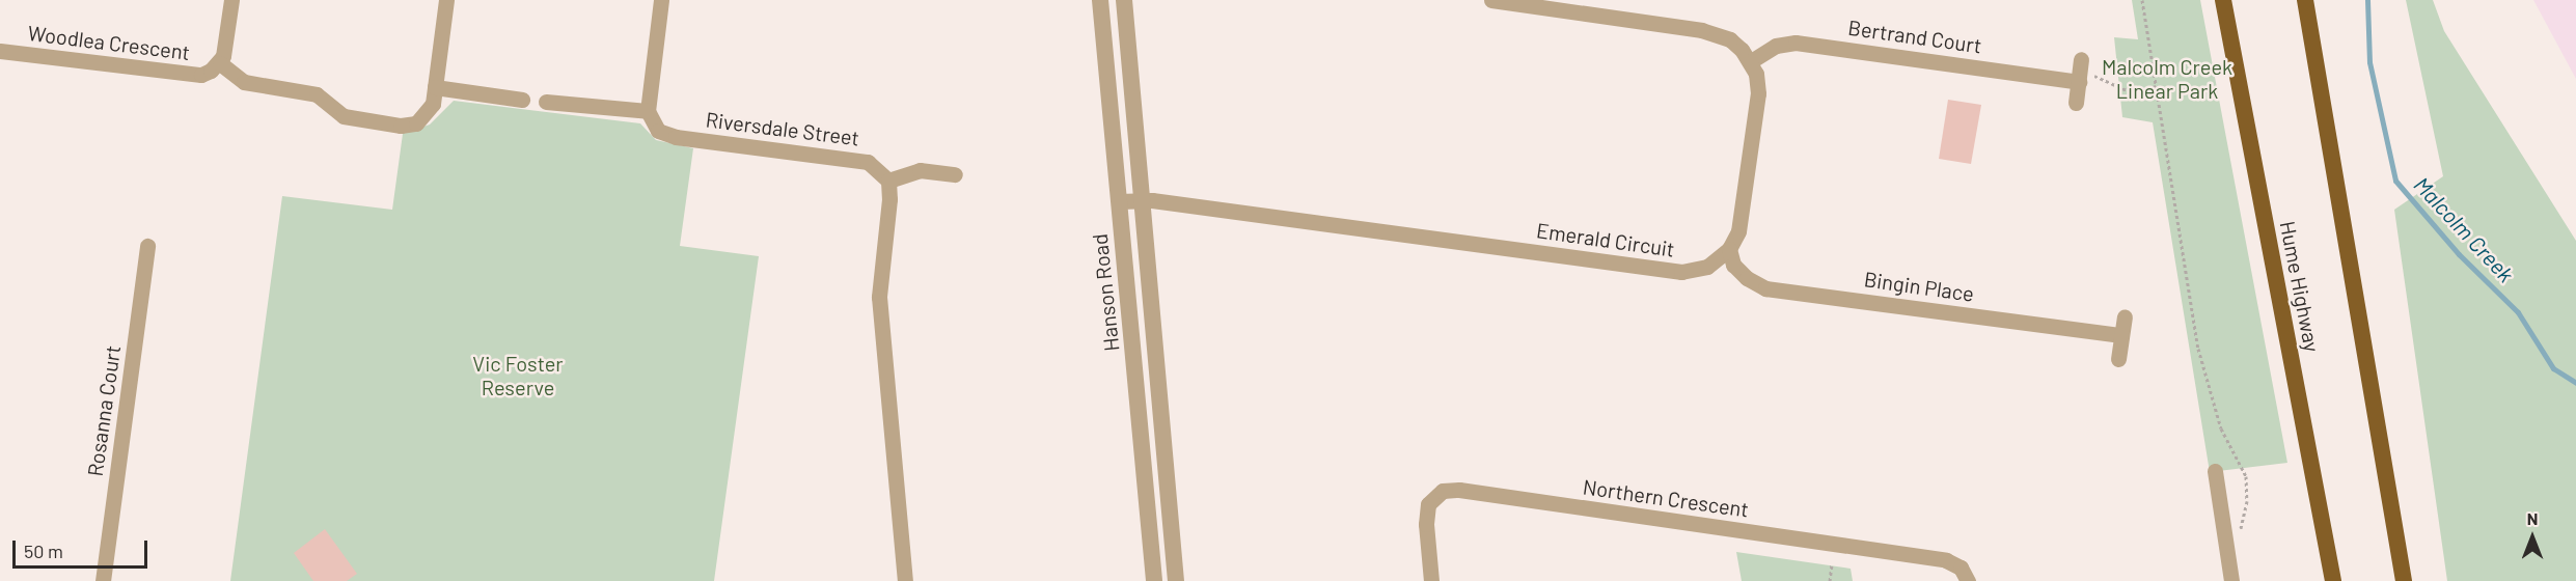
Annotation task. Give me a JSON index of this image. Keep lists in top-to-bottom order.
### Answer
{
  "streets": {
    "highway": ["Hume Highway"],
    "street": [
      "Bertrand Court",
      "Woodlea Crescent",
      "Riversdale Street",
      "Emerald Circuit",
      "Bingin Place",
      "Hanson Road",
      "Rosanna Court",
      "Northern Crescent"
    ]
  },
  "crossings": [
    ["Emerald Circuit", "Bingin Place"],
    ["Emerald Circuit", "Hanson Road"]
  ],
  "water": ["Malcolm Creek"],
  "parks": ["Malcolm Creek Linear Park", "Vic Foster Reserve"],
  "scale_bar": "50 m",
  "north": "top"
}
